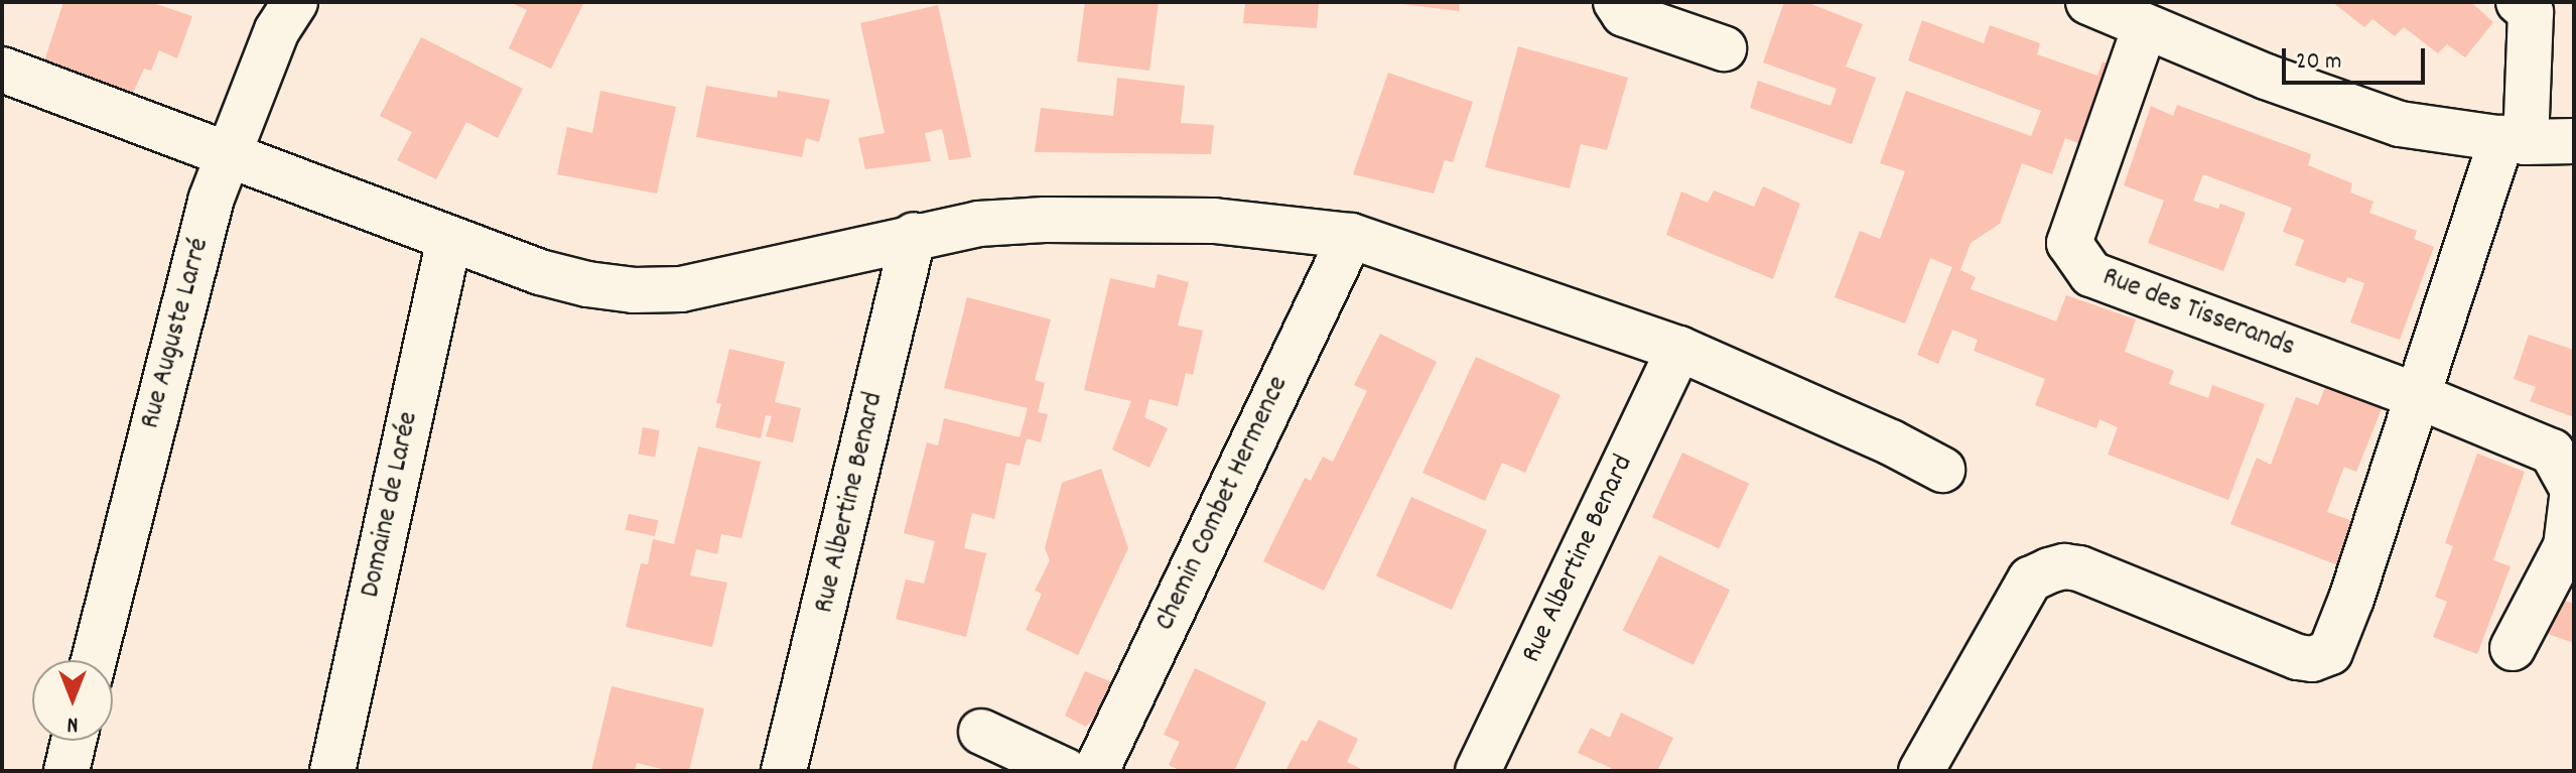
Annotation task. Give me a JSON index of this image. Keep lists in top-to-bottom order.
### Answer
{
  "streets": {
    "street": [
      "Rue des Tisserands",
      "Rue Auguste Larré",
      "Rue Albertine Benard",
      "Chemin Combet Hermence",
      "Domaine de Larée"
    ]
  },
  "scale_bar": "20 m",
  "north": "bottom"
}
